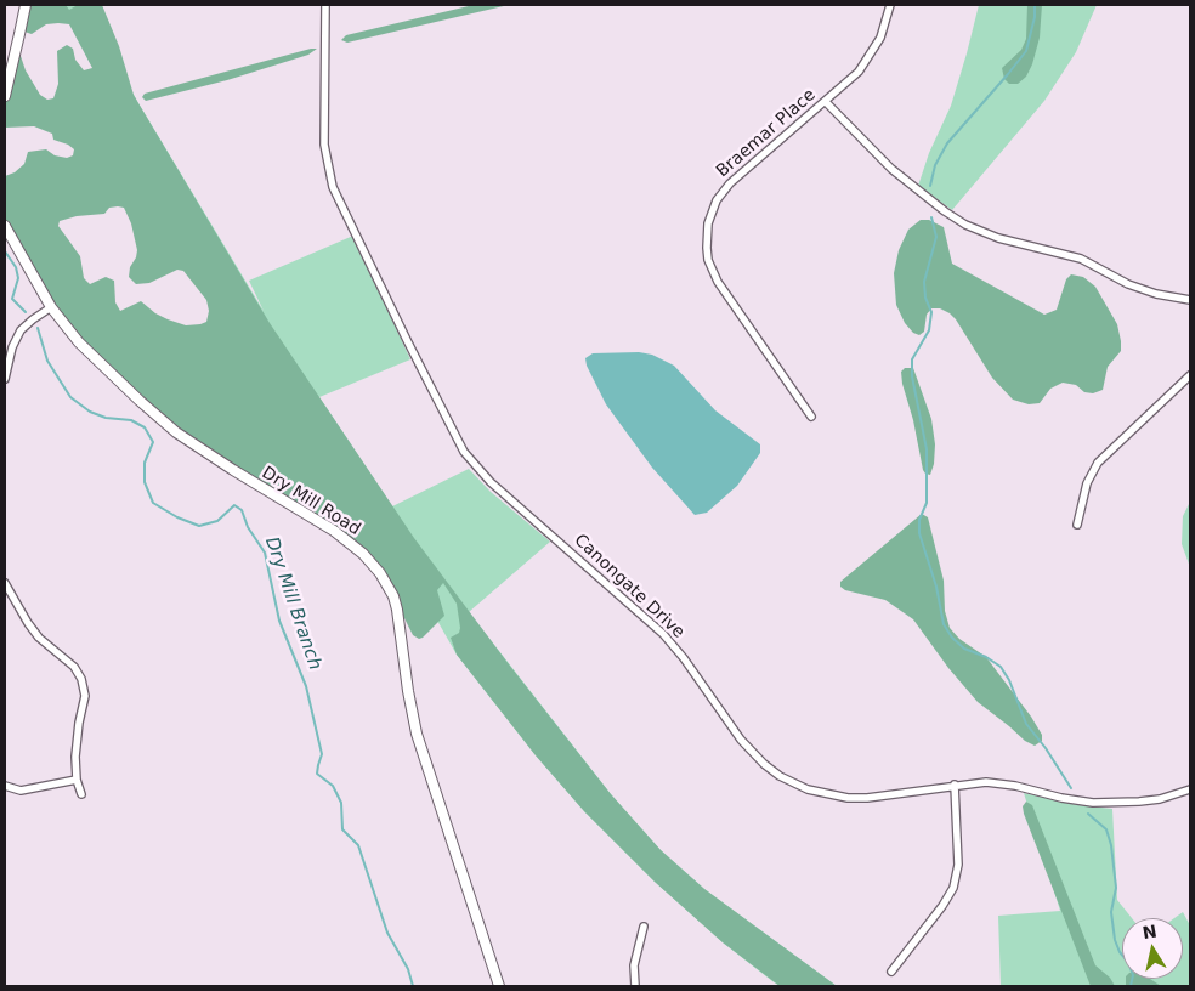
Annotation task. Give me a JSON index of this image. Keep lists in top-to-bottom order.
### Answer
{
  "streets": {
    "street": ["Braemar Place", "Dry Mill Road", "Canongate Drive"]
  },
  "water": ["Dry Mill Branch"],
  "north": "top"
}
